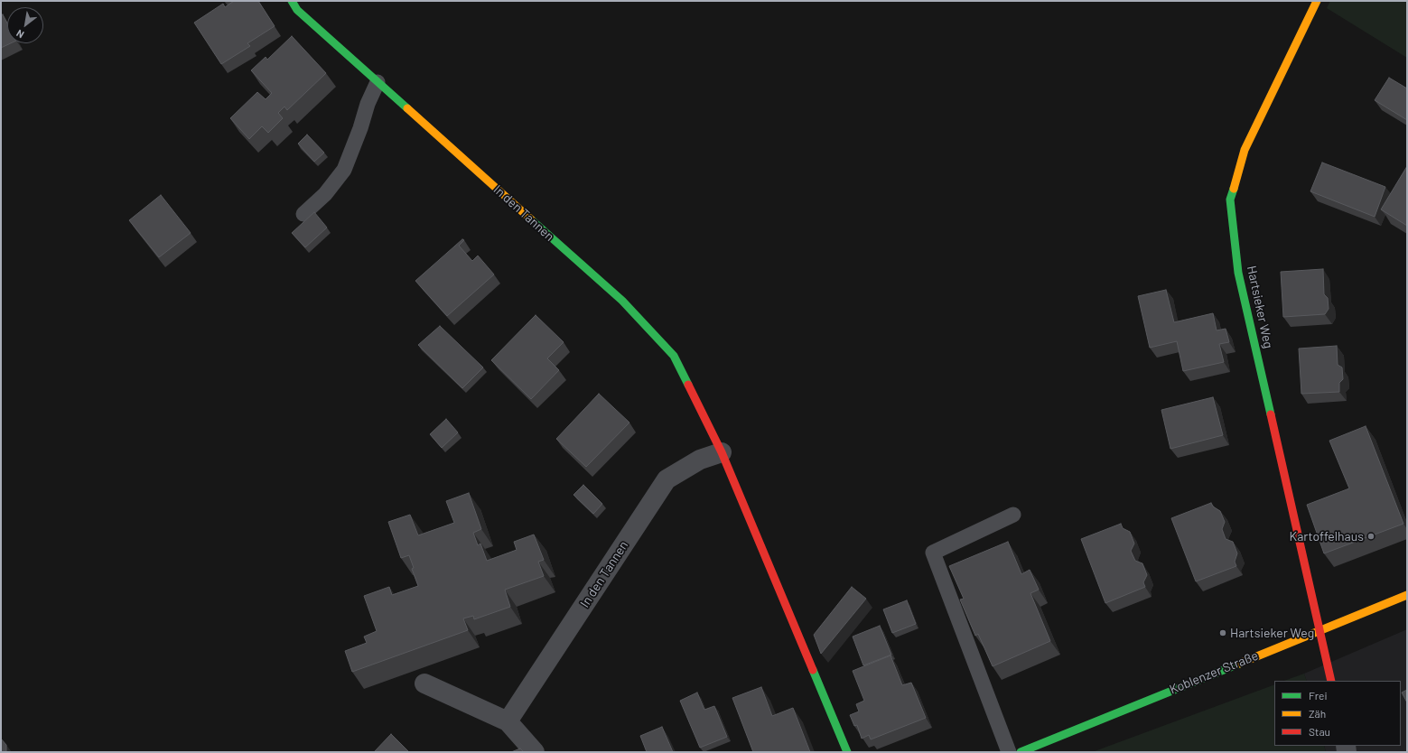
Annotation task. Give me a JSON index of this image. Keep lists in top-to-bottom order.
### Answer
{
  "streets": {
    "street": ["In den Tannen", "Hartsieker Weg", "Koblenzer Straße"]
  },
  "crossings": [
    ["Hartsieker Weg", "Koblenzer Straße"]
  ],
  "places": ["Kartoffelhaus", "Hartsieker Weg"],
  "legend": ["Frei", "Zäh", "Stau"],
  "north": "bottom left"
}
